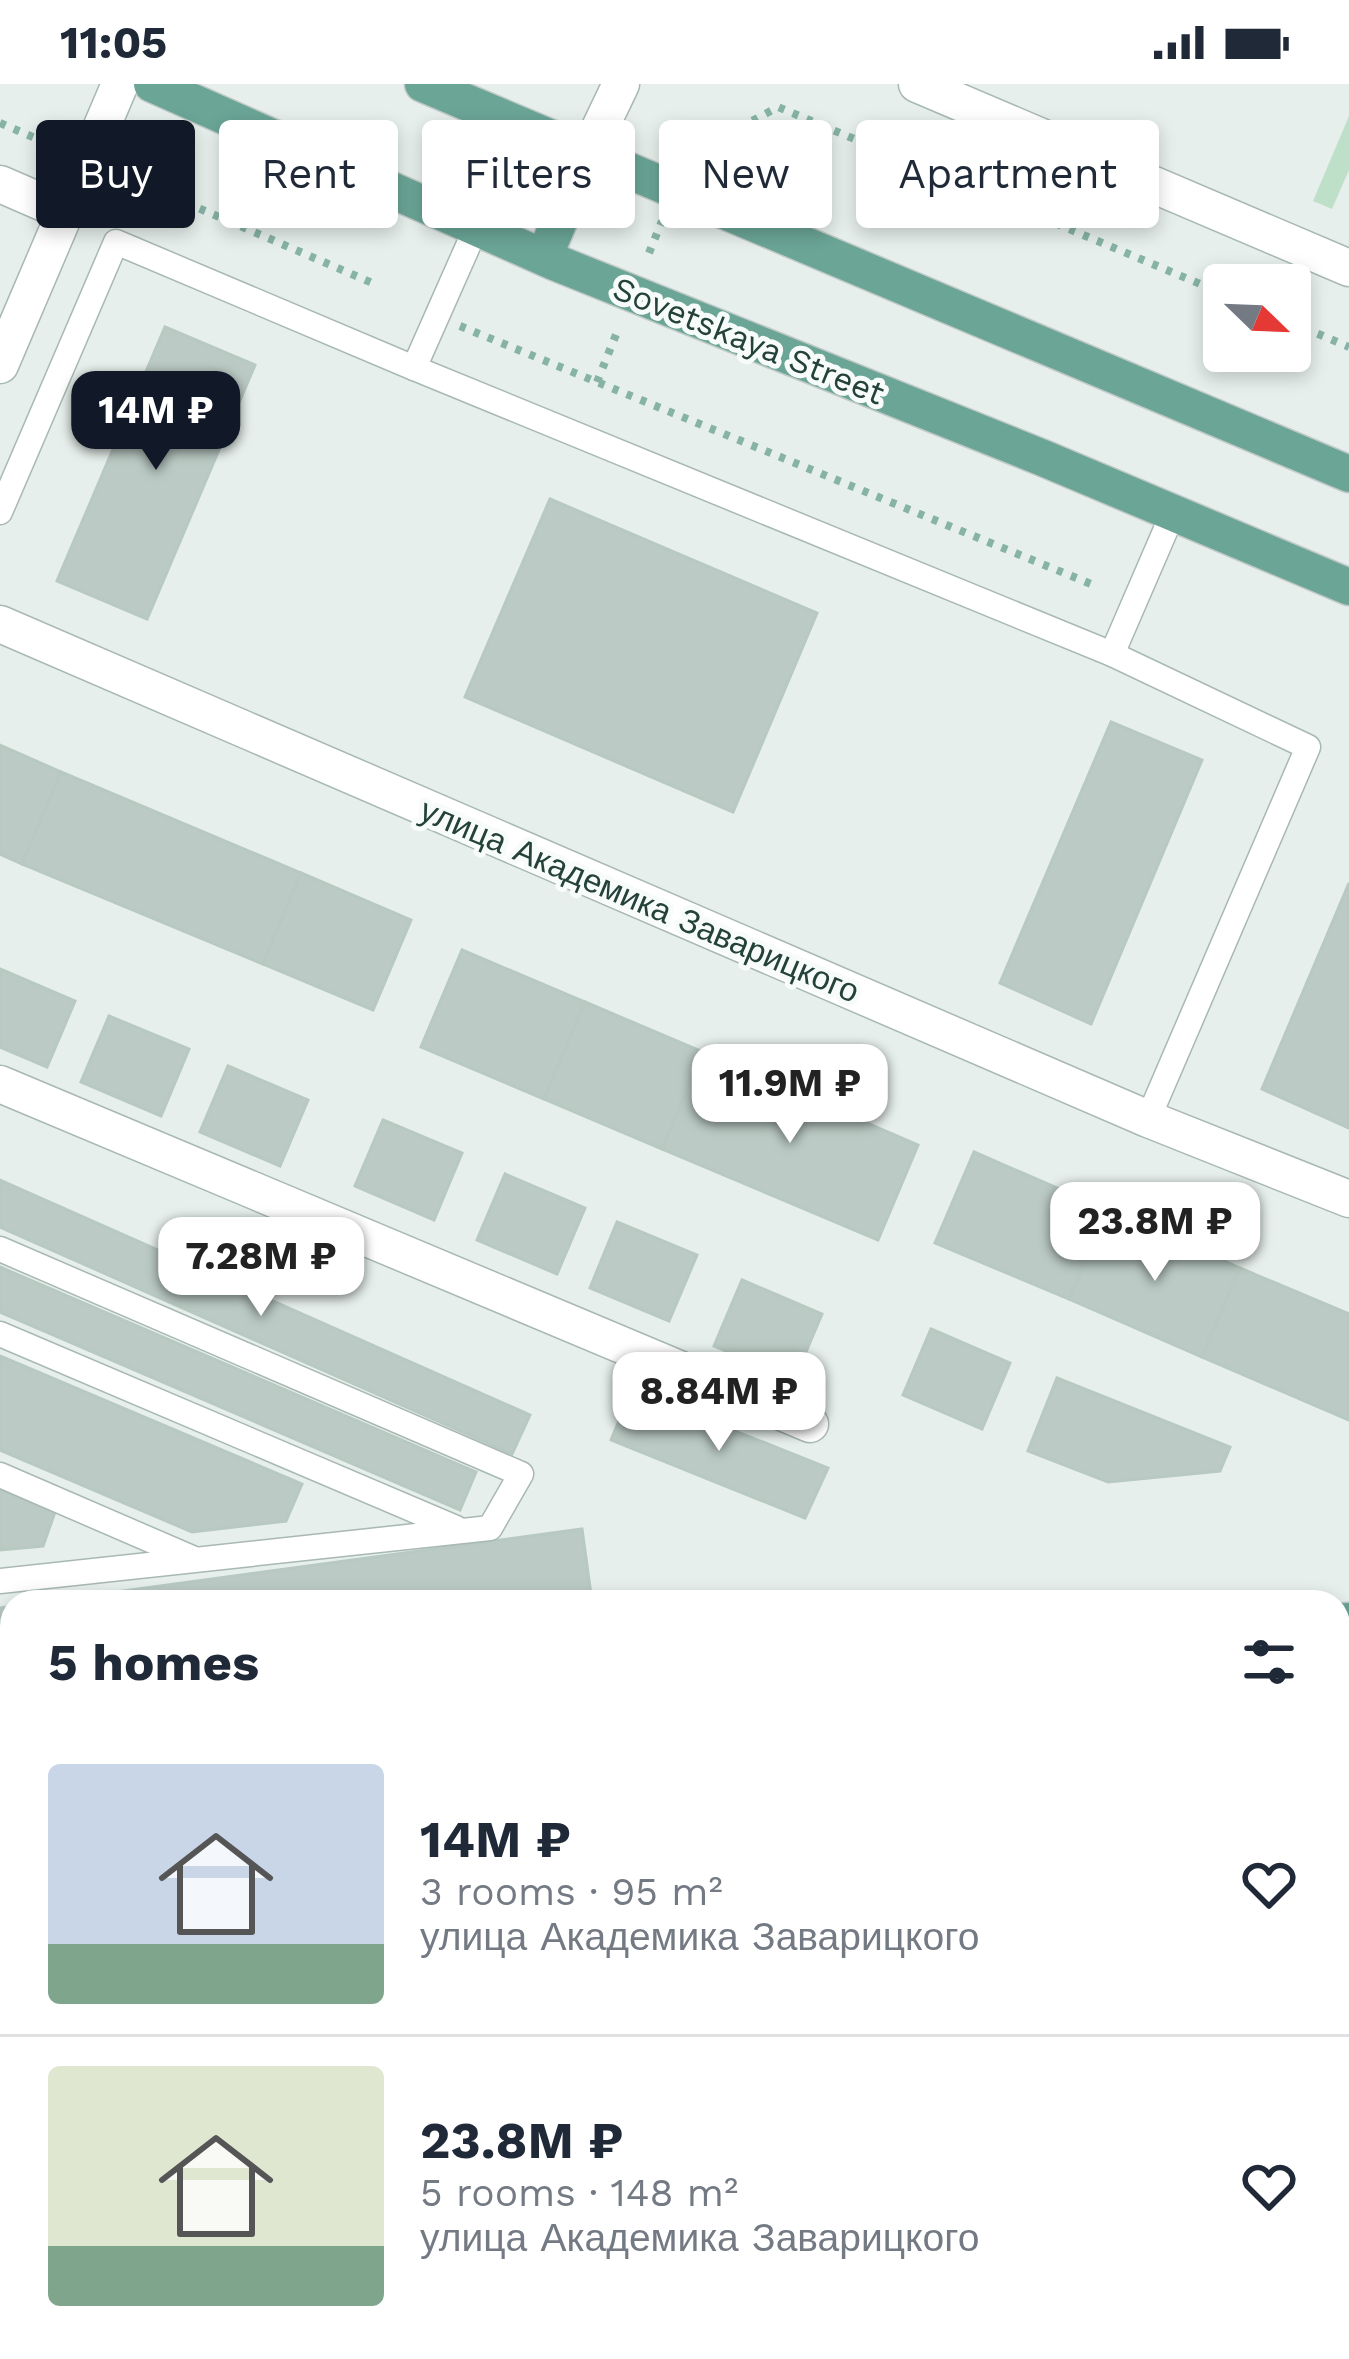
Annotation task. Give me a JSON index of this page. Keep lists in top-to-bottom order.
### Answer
{
  "streets": {
    "main road": ["Sovetskaya Street"],
    "street": ["улица Академика Заварицкого"]
  },
  "north": "bottom right",
  "page": {
    "status": "11:05",
    "chip": [
      "Buy",
      "Rent",
      "Filters",
      "New",
      "Apartment"
    ],
    "price": [
      "14M ₽",
      "11.9M ₽",
      "23.8M ₽",
      "7.28M ₽",
      "8.84M ₽"
    ],
    "heading": "5 homes",
    "list": [
      {
        "name": "14M ₽",
        "note": "3 rooms · 95 m² · улица Академика Заварицкого"
      },
      {
        "name": "23.8M ₽",
        "note": "5 rooms · 148 m² · улица Академика Заварицкого"
      }
    ]
  }
}
